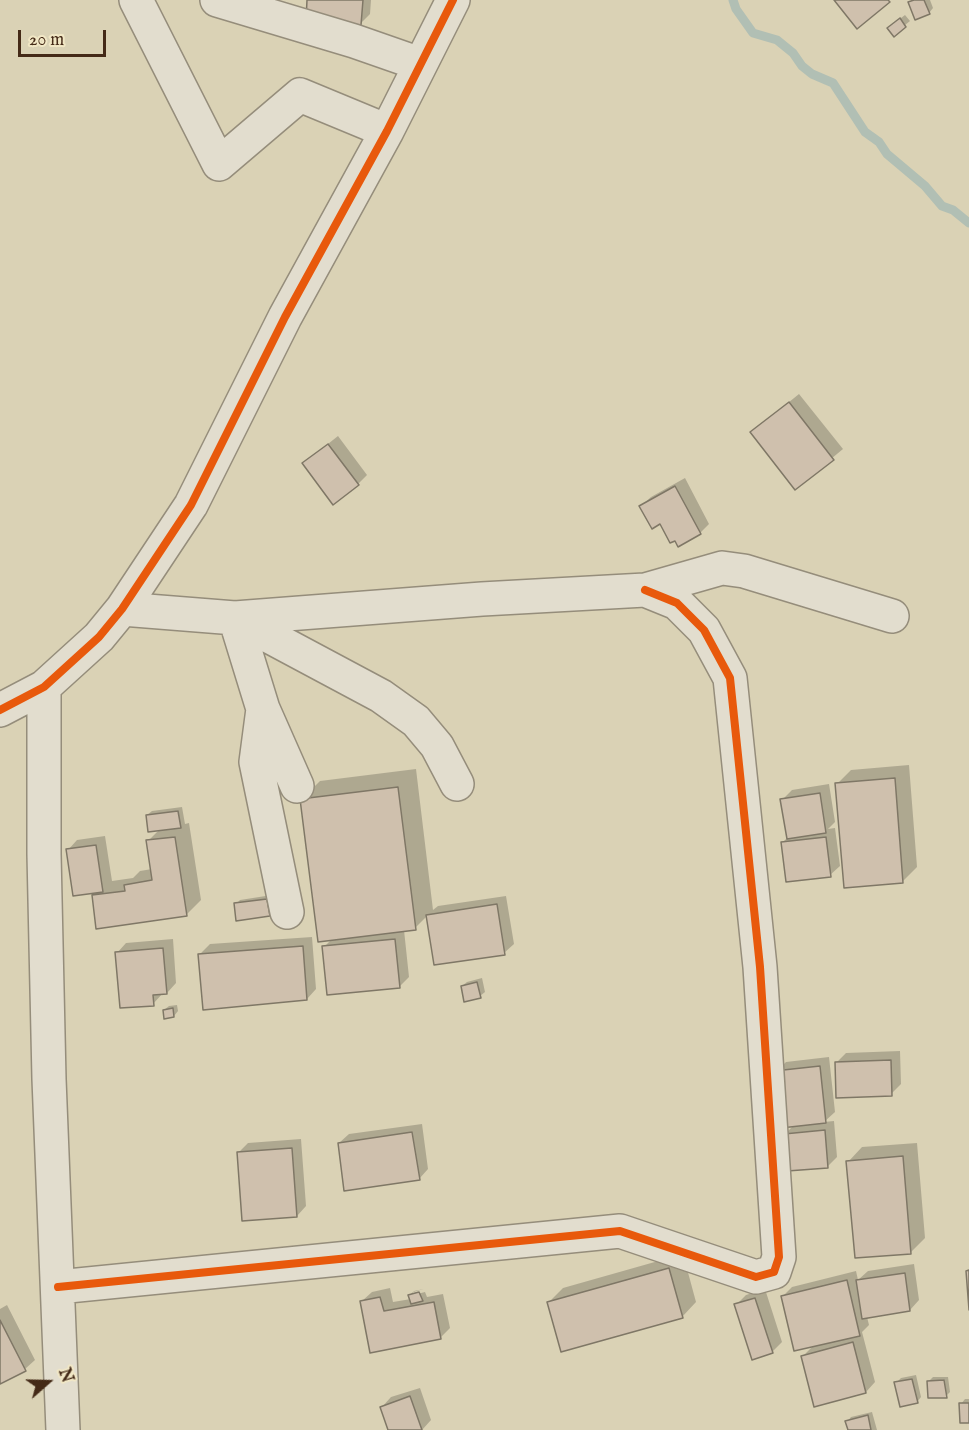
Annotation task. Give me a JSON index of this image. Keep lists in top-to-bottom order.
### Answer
{
  "scale_bar": "20 m",
  "north": "right"
}
